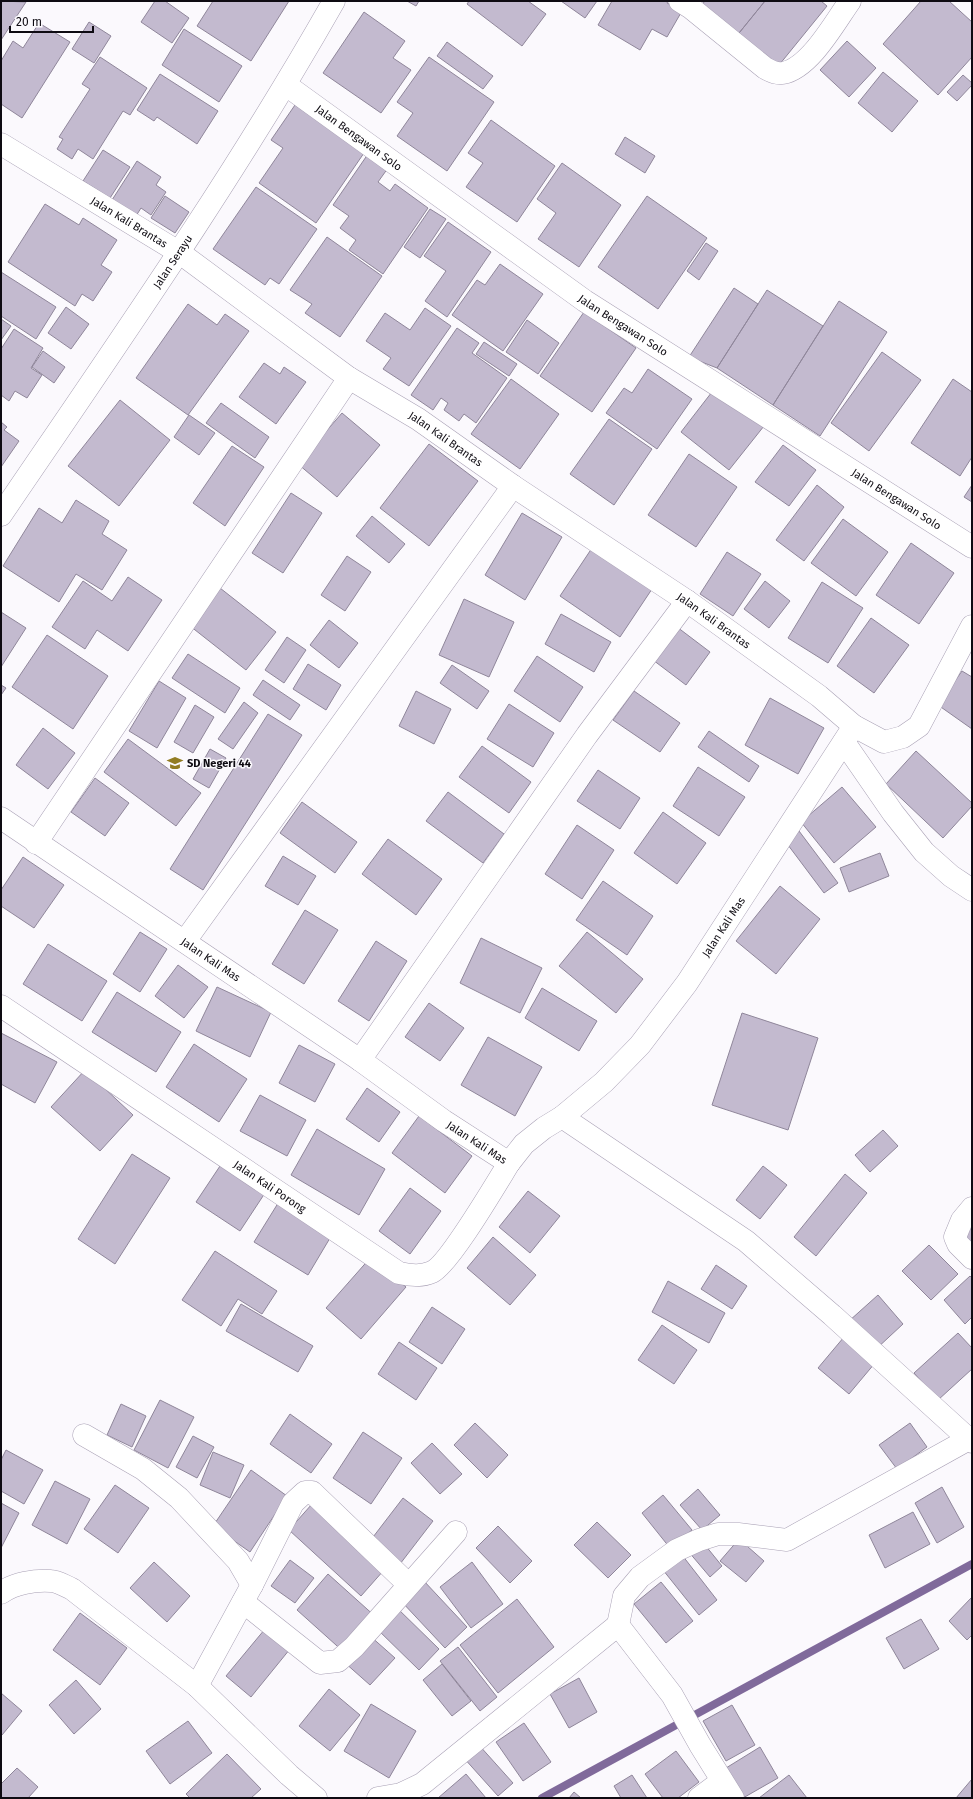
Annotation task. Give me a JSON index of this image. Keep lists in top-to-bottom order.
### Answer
{
  "streets": {
    "street": [
      "Jalan Bengawan Solo",
      "Jalan Kali Brantas",
      "Jalan Serayu",
      "Jalan Kali Mas",
      "Jalan Kali Porong"
    ]
  },
  "crossings": [
    ["Jalan Bengawan Solo", "Jalan Serayu"],
    ["Jalan Kali Brantas", "Jalan Serayu"],
    ["Jalan Kali Brantas", "Jalan Kali Mas"],
    ["Jalan Kali Mas", "Jalan Kali Porong"]
  ],
  "places": {
    "school or university": ["SD Negeri 44"]
  },
  "scale_bar": "20 m"
}
